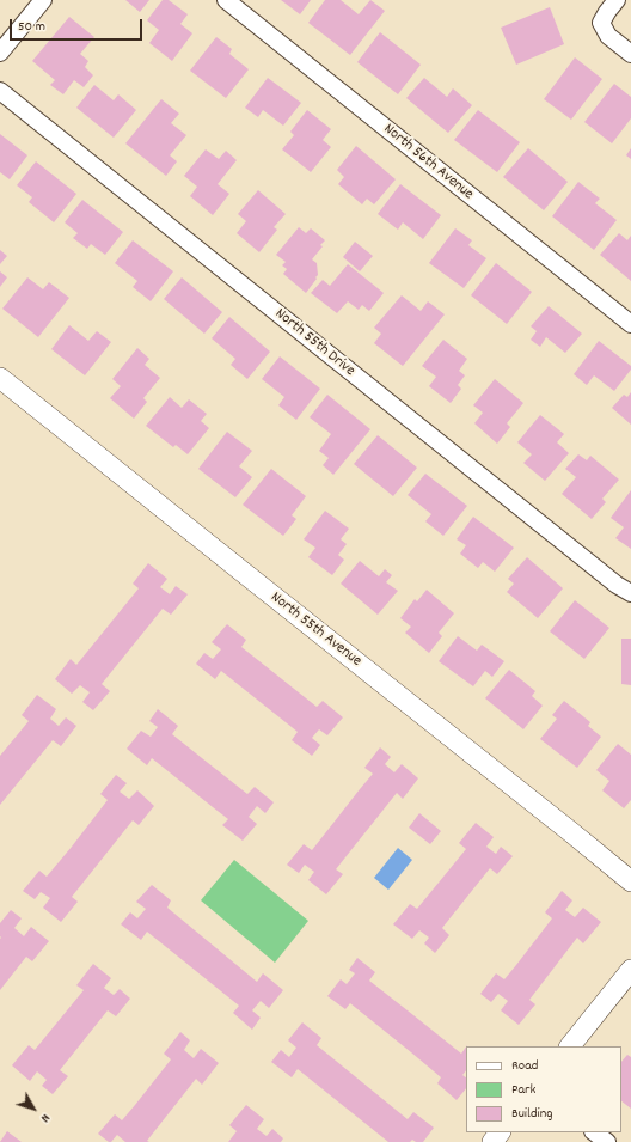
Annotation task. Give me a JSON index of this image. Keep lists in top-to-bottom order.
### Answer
{
  "streets": {
    "street": ["North 56th Avenue", "North 55th Drive", "North 55th Avenue"]
  },
  "legend": ["Road", "Park", "Building"],
  "scale_bar": "50 m",
  "north": "bottom right"
}
